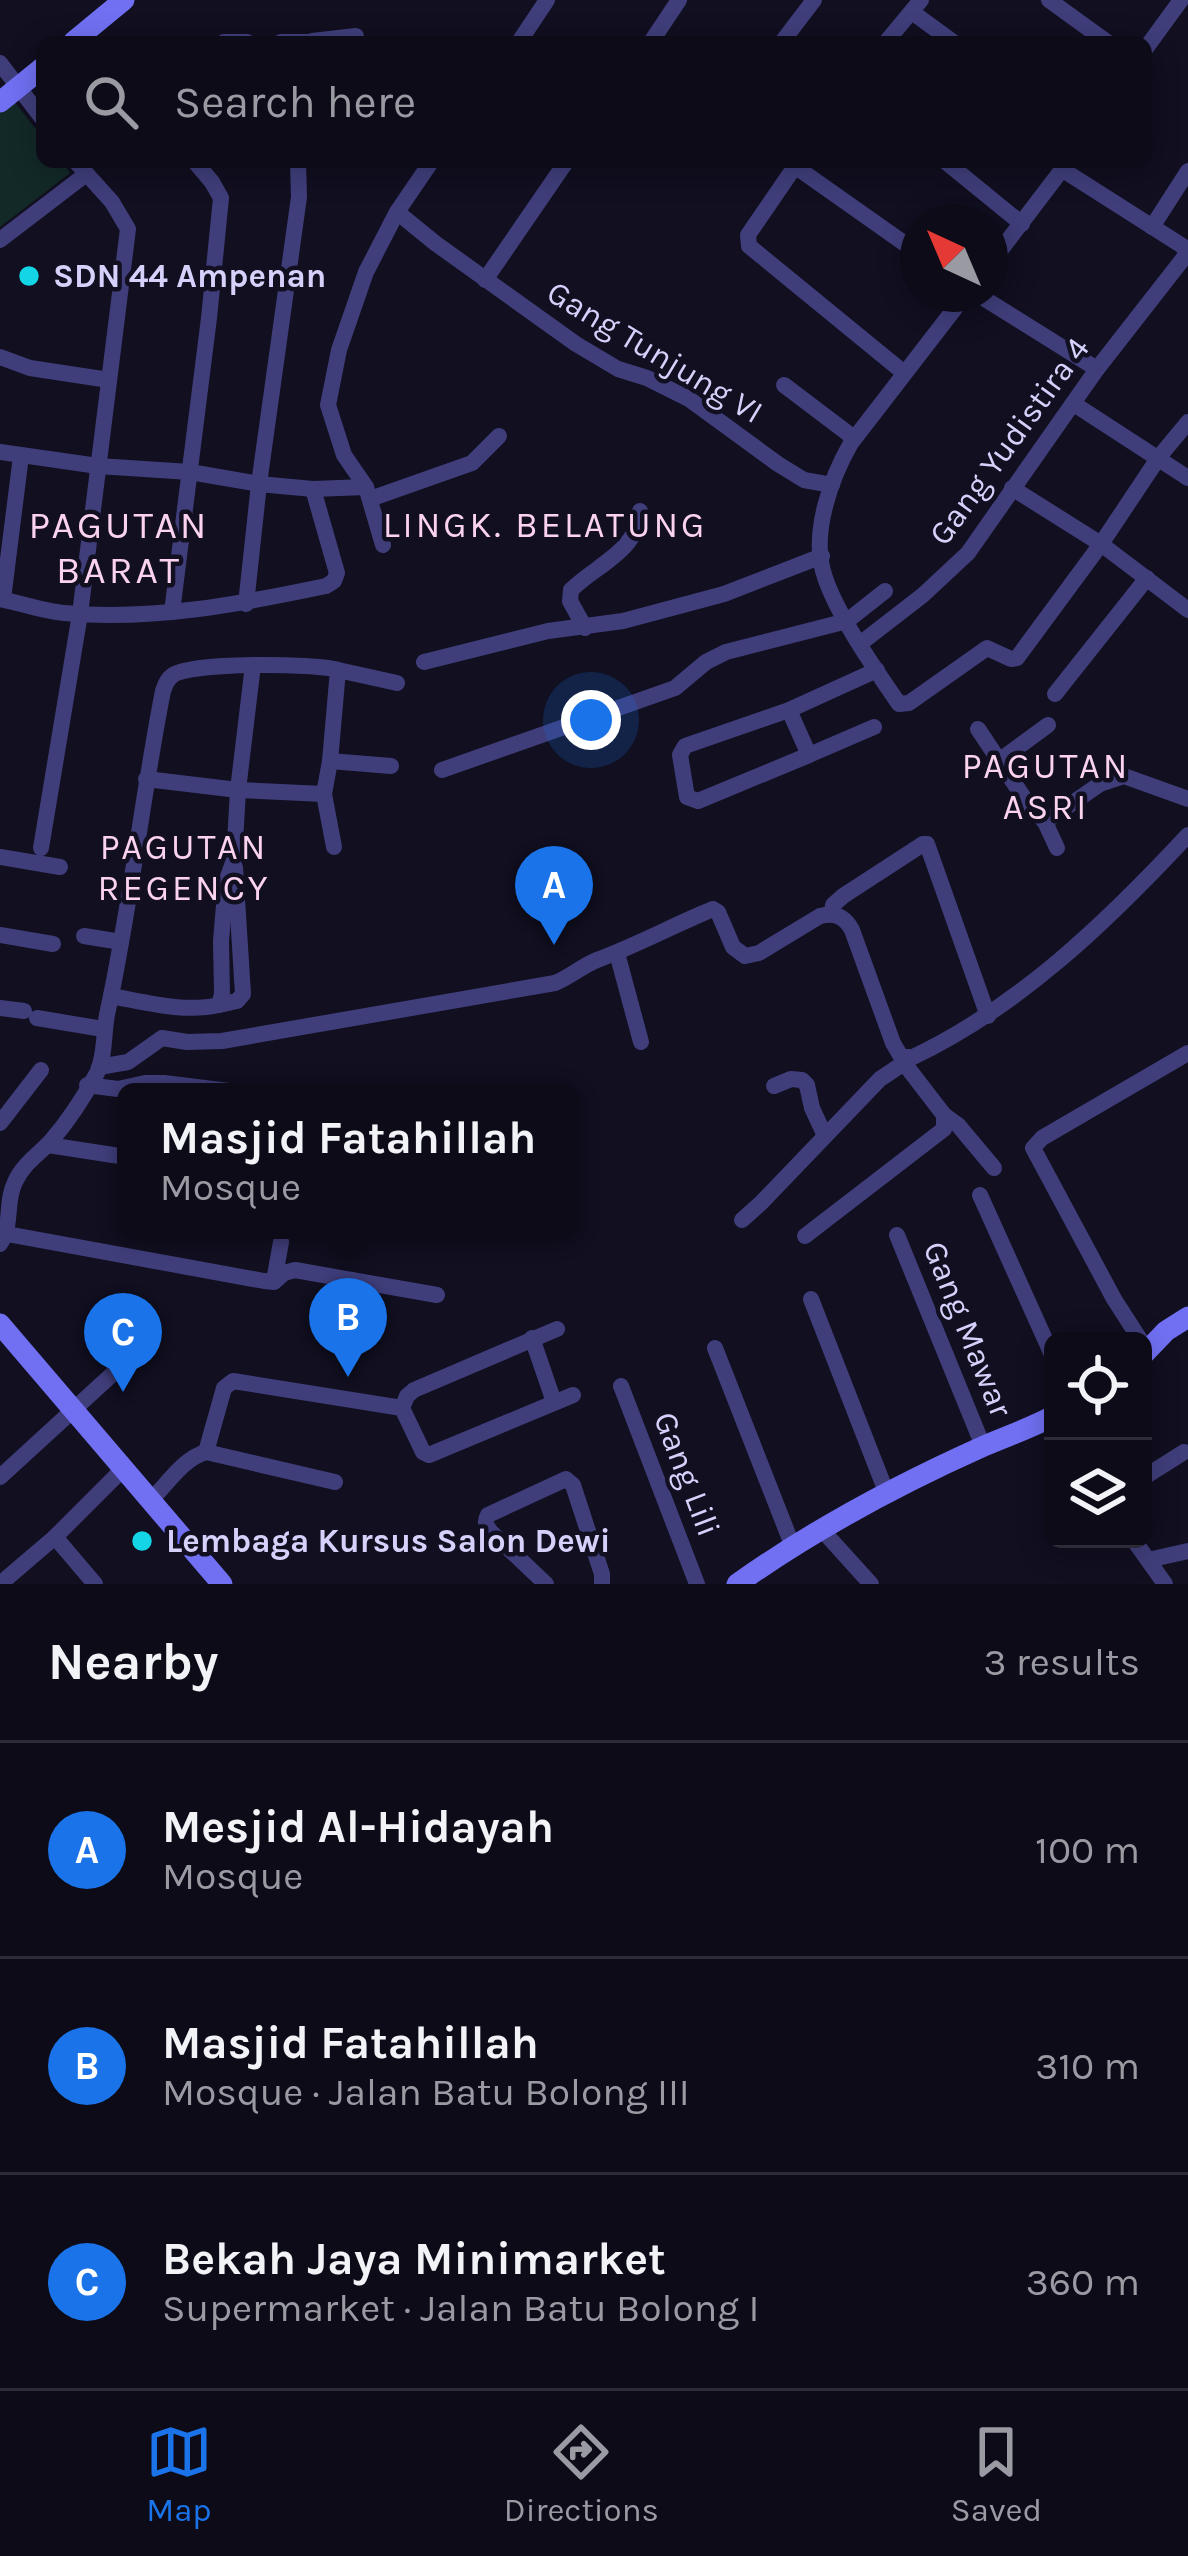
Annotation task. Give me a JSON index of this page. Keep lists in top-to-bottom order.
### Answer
{
  "streets": {
    "street": [
      "Gang Tunjung VI",
      "Gang Yudistira 4",
      "Gang Mawar",
      "Gang Lili"
    ]
  },
  "districts": [
    "PAGUTAN BARAT",
    "LINGK. BELATUNG",
    "PAGUTAN ASRI",
    "PAGUTAN REGENCY"
  ],
  "places": ["SDN 44 Ampenan", "Lembaga Kursus Salon Dewi"],
  "north": "top left",
  "page": {
    "search": "Search here",
    "pins": ["A", "B", "C"],
    "popup": ["Masjid Fatahillah", "Mosque"],
    "heading": ["Nearby", "3 results"],
    "list": [
      {
        "mark": "A",
        "name": "Mesjid Al-Hidayah",
        "note": "Mosque",
        "value": "100 m"
      },
      {
        "mark": "B",
        "name": "Masjid Fatahillah",
        "note": "Mosque · Jalan Batu Bolong III",
        "value": "310 m"
      },
      {
        "mark": "C",
        "name": "Bekah Jaya Minimarket",
        "note": "Supermarket · Jalan Batu Bolong I",
        "value": "360 m"
      }
    ],
    "nav": ["Map", "Directions", "Saved"]
  }
}
